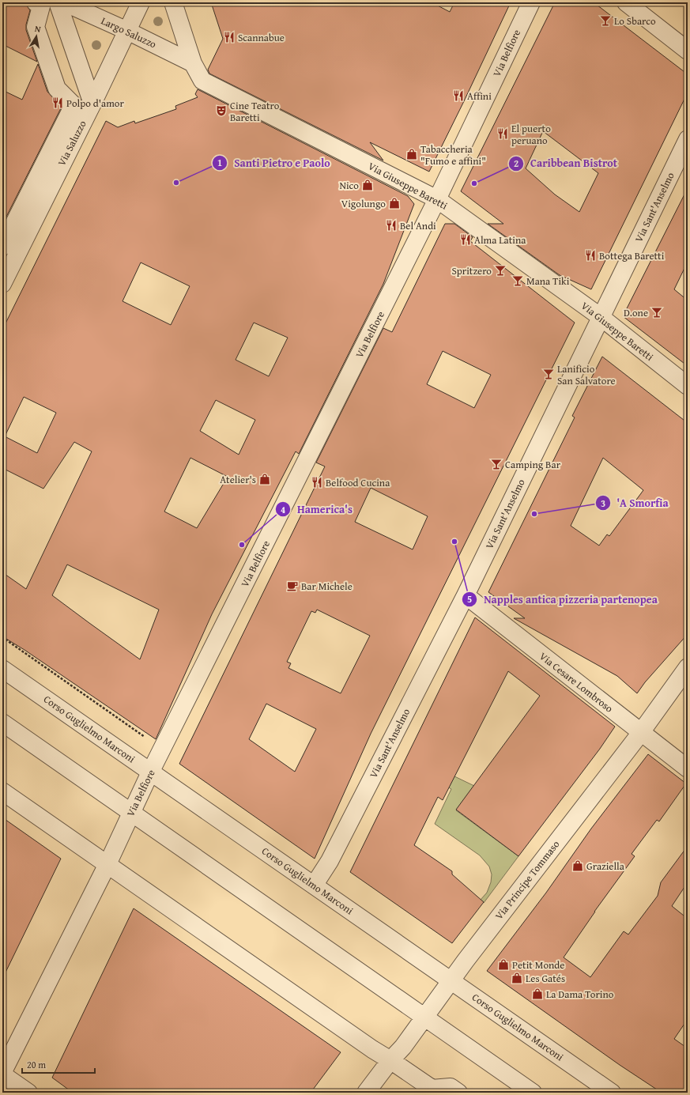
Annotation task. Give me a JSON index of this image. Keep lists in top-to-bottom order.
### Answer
{
  "streets": {
    "street": [
      "Largo Saluzzo",
      "Via Belfiore",
      "Via Saluzzo",
      "Via Giuseppe Baretti",
      "Via Sant'Anselmo",
      "Via Cesare Lombroso",
      "Corso Guglielmo Marconi",
      "Via Principe Tommaso"
    ]
  },
  "crossings": [
    ["Largo Saluzzo", "Via Saluzzo"],
    ["Largo Saluzzo", "Via Giuseppe Baretti"],
    ["Via Belfiore", "Via Giuseppe Baretti"],
    ["Via Belfiore", "Corso Guglielmo Marconi"],
    ["Via Giuseppe Baretti", "Via Sant'Anselmo"],
    ["Via Sant'Anselmo", "Via Cesare Lombroso"],
    ["Via Sant'Anselmo", "Corso Guglielmo Marconi"],
    ["Via Cesare Lombroso", "Via Principe Tommaso"],
    ["Corso Guglielmo Marconi", "Via Principe Tommaso"]
  ],
  "places": {
    "bar": [
      "Lo Sbarco",
      "Spritzero",
      "Mana Tiki",
      "D.one",
      "Lanificio San Salvatore",
      "Camping Bar"
    ],
    "restaurant": [
      "Scannabue",
      "Affini",
      "Polpo d'amor",
      "El puerto peruano",
      "Bel Andi",
      "Alma Latina",
      "Bottega Baretti",
      "Belfood Cucina"
    ],
    "theatre": ["Cine Teatro Baretti"],
    "shop": [
      "Tabaccheria \"Fumo e affini\"",
      "Nico",
      "Vigolungo",
      "Atelier's",
      "Graziella",
      "Petit Monde",
      "Les Gatés",
      "La Dama Torino"
    ],
    "other": [
      "Santi Pietro e Paolo",
      "Caribbean Bistrot",
      "'A Smorfia",
      "Napples antica pizzeria partenopea",
      "Hamerica's"
    ],
    "cafe": ["Bar Michele"]
  },
  "scale_bar": "20 m",
  "north": "top"
}
